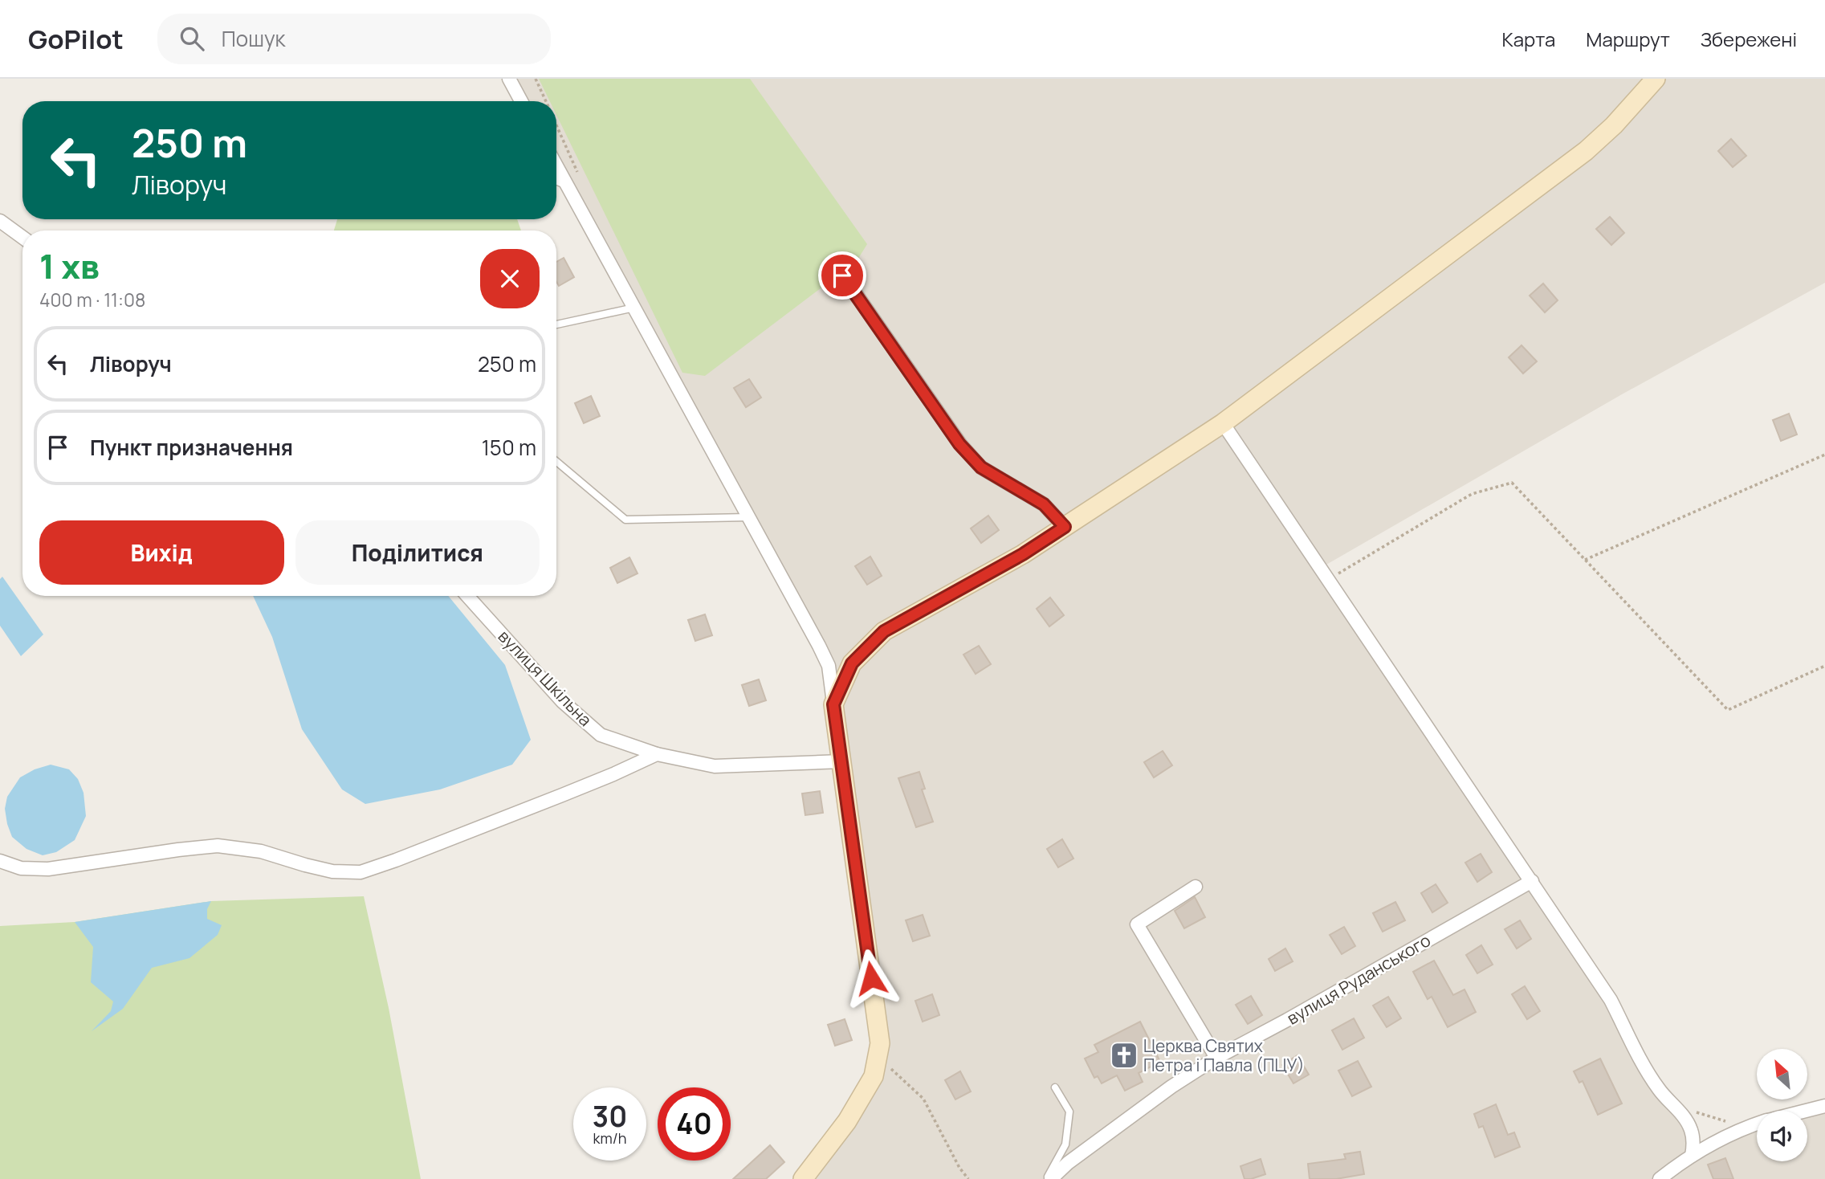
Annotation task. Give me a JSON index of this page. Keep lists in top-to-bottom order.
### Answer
{
  "streets": {
    "street": ["вулиця Шкільна", "вулиця Руданського"]
  },
  "places": {
    "church": ["Церква Святих Петра і Павла (ПЦУ)"]
  },
  "north": "top left",
  "page": {
    "header": "GoPilot",
    "search": "Пошук",
    "nav": ["Карта", "Маршрут", "Збережені"],
    "turn": ["250 m", "Ліворуч"],
    "heading": ["1 хв", "400 m · 11:08"],
    "list": [
      {
        "name": "Ліворуч",
        "value": "250 m"
      },
      {
        "name": "Пункт призначення",
        "value": "150 m"
      }
    ],
    "buttons": ["Вихід", "Поділитися"],
    "speed": "30 km/h",
    "limit": "40"
  }
}
